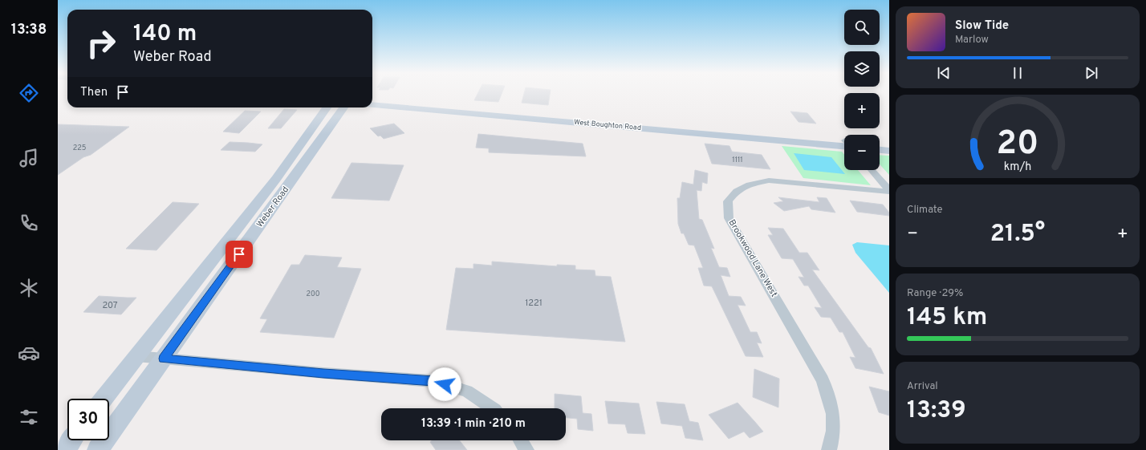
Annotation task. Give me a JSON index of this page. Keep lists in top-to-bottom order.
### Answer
{
  "streets": {
    "main road": ["West Boughton Road", "Weber Road"],
    "street": ["Brookwood Lane West"]
  },
  "house_numbers": [
    "225",
    "1111",
    "200",
    "1221",
    "207"
  ],
  "page": {
    "tabs": "13:38",
    "map_buttons": ["+", "−"],
    "turn": ["140 m", "Weber Road"],
    "song": ["Slow Tide", "Marlow"],
    "then": "Then",
    "tile": [
      "Climate",
      ["Range · 29%", "145 km"],
      ["Arrival", "13:39"]
    ],
    "heat": ["−", "21.5°", "+"],
    "limit": "30",
    "trip": "13:39 · 1 min · 210 m",
    "gauge": ["20", "km/h"]
  }
}
